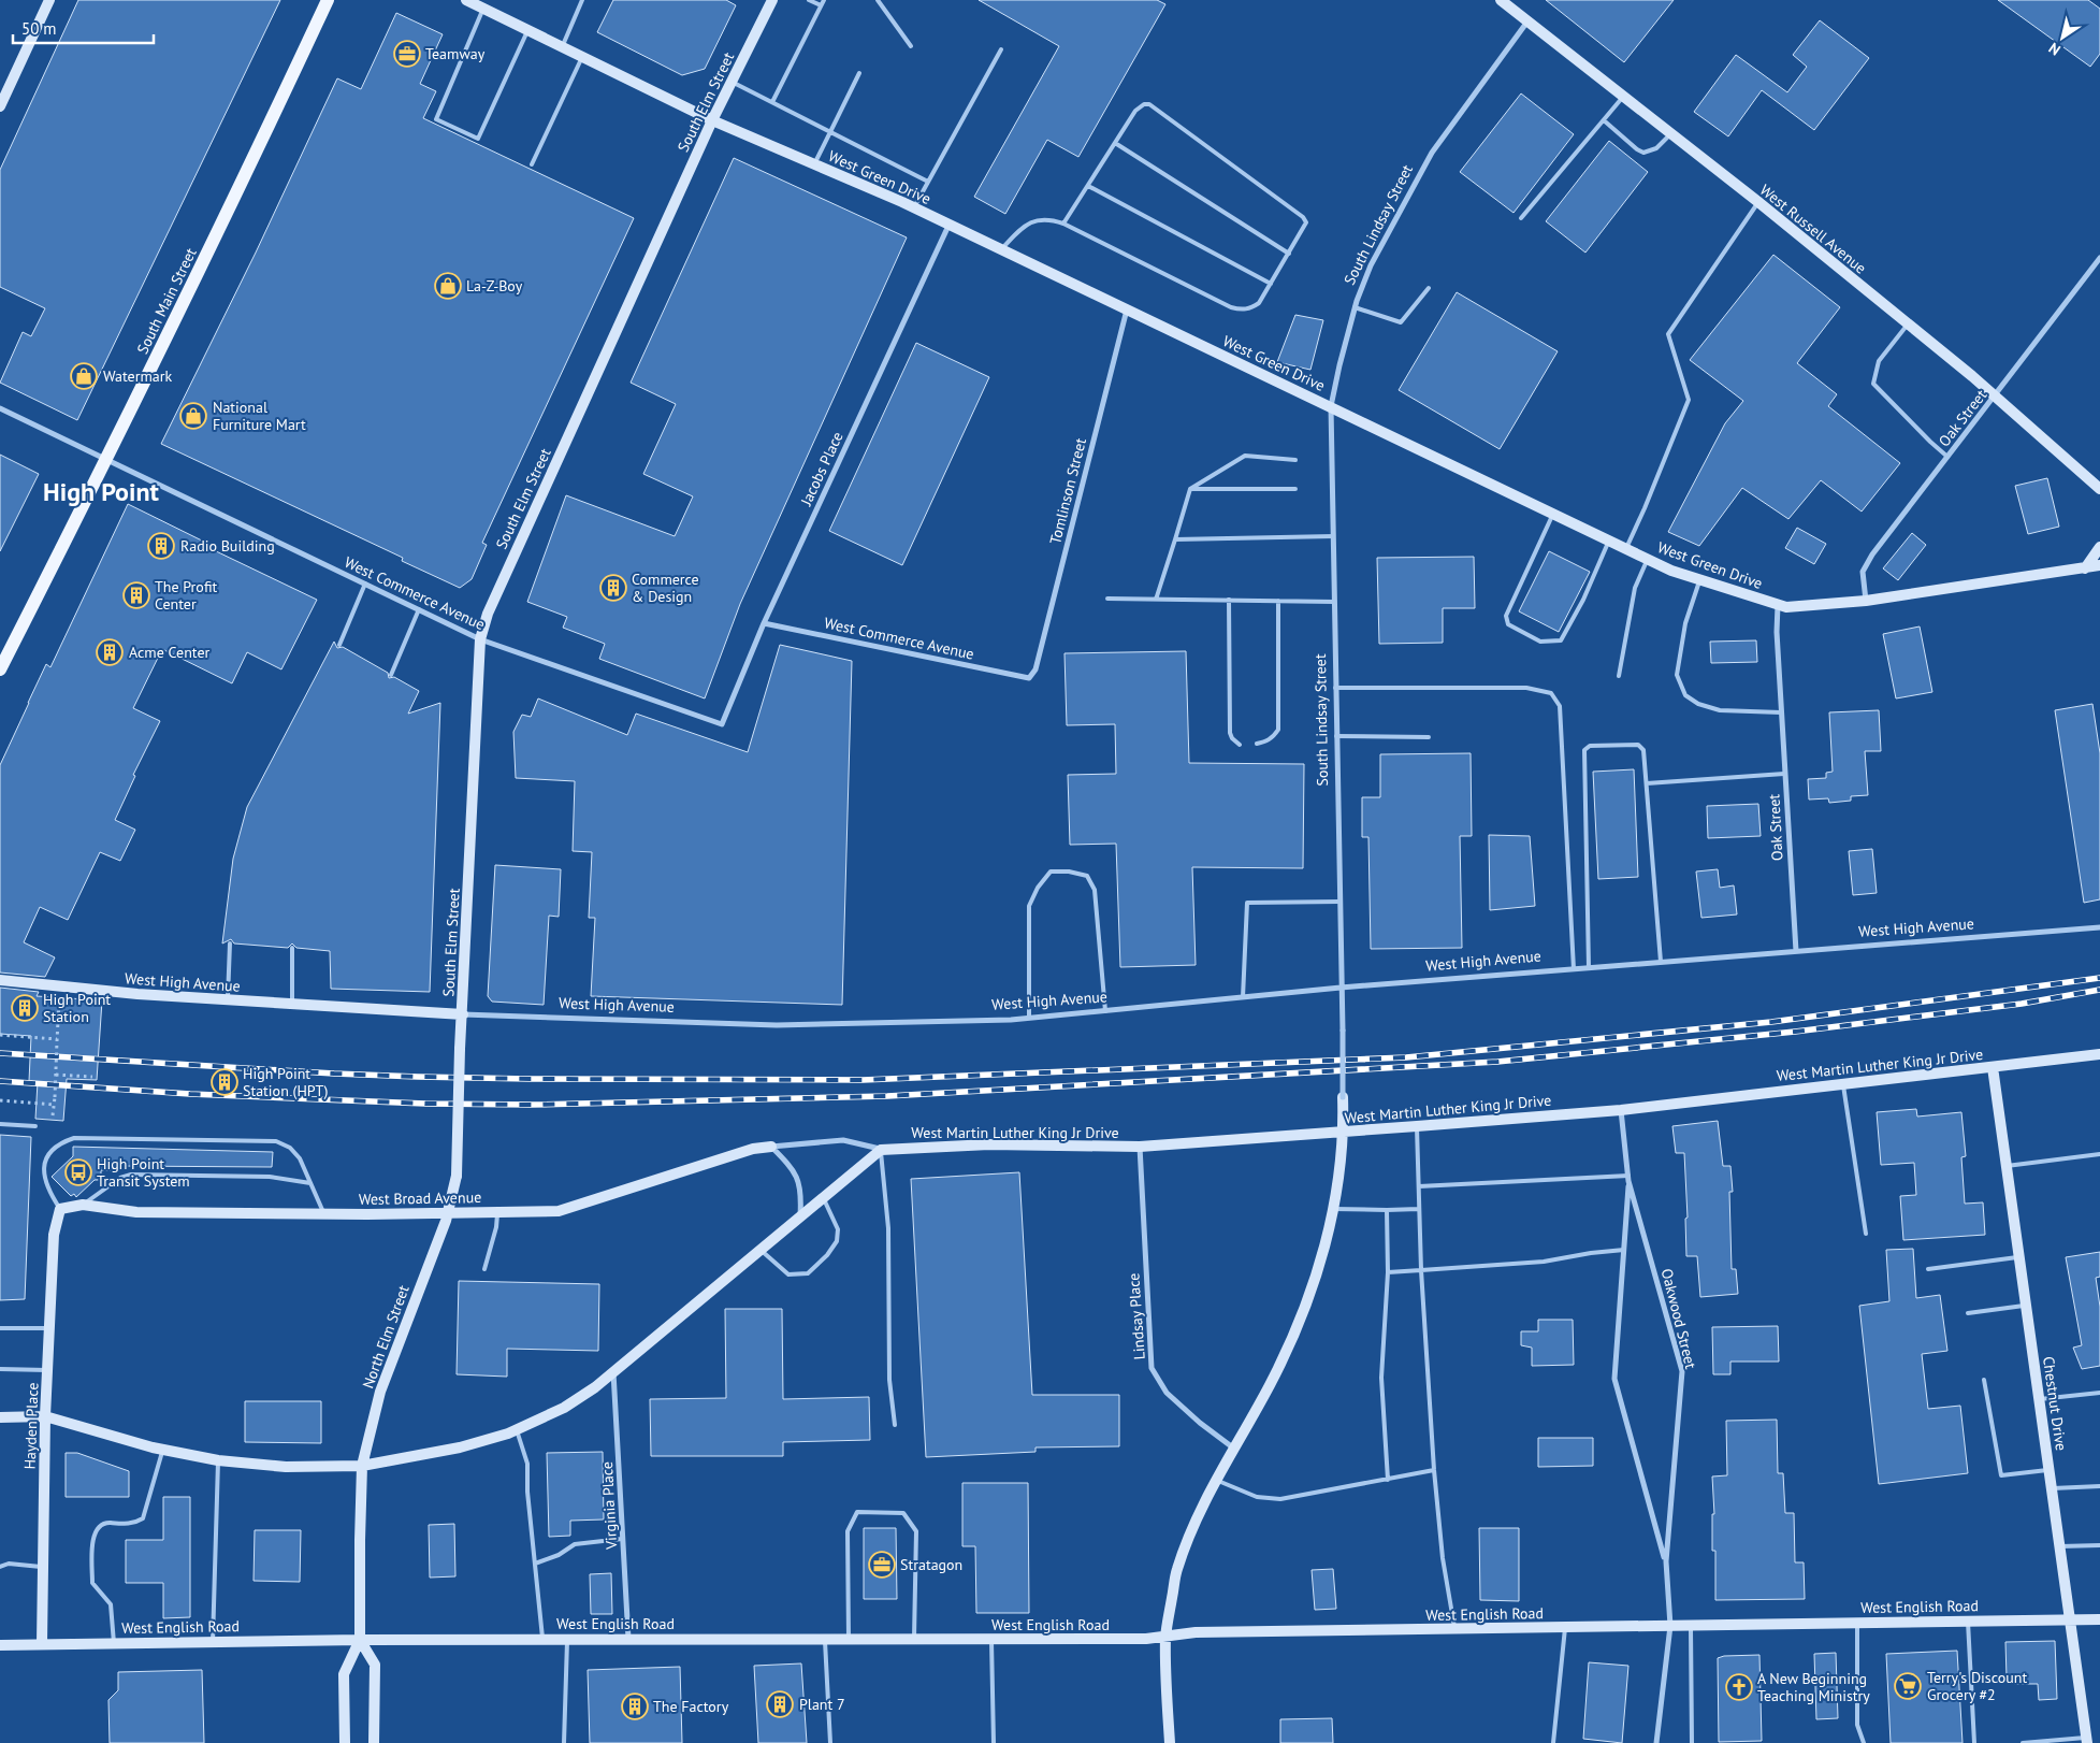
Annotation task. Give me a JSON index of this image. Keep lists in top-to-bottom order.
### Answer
{
  "streets": {
    "main road": [
      "South Elm Street",
      "West Green Drive",
      "South Lindsay Street",
      "West Russell Avenue",
      "South Main Street",
      "West High Avenue",
      "West Martin Luther King Jr Drive",
      "West Broad Avenue",
      "North Elm Street",
      "Chestnut Drive",
      "Hayden Place",
      "West English Road"
    ],
    "street": [
      "Oak Street",
      "Jacobs Place",
      "Tomlinson Street",
      "West Commerce Avenue",
      "Lindsay Place",
      "Oakwood Street",
      "Virginia Place"
    ]
  },
  "crossings": [
    ["South Elm Street", "West Green Drive"],
    ["South Elm Street", "West Commerce Avenue"],
    ["South Elm Street", "West High Avenue"],
    ["South Elm Street", "North Elm Street"],
    ["West Green Drive", "South Lindsay Street"],
    ["West Green Drive", "Oak Street"],
    ["West Green Drive", "Jacobs Place"],
    ["West Green Drive", "Tomlinson Street"],
    ["South Lindsay Street", "West Russell Avenue"],
    ["South Lindsay Street", "West High Avenue"],
    ["South Lindsay Street", "West Martin Luther King Jr Drive"],
    ["South Lindsay Street", "Lindsay Place"],
    ["South Lindsay Street", "West English Road"],
    ["West Russell Avenue", "Oak Street"],
    ["South Main Street", "West Commerce Avenue"],
    ["Oak Street", "West High Avenue"],
    ["Jacobs Place", "West Commerce Avenue"],
    ["Tomlinson Street", "West Commerce Avenue"],
    ["West Martin Luther King Jr Drive", "West Broad Avenue"],
    ["West Martin Luther King Jr Drive", "Lindsay Place"],
    ["West Martin Luther King Jr Drive", "Oakwood Street"],
    ["West Martin Luther King Jr Drive", "Chestnut Drive"],
    ["West Broad Avenue", "North Elm Street"],
    ["West Broad Avenue", "Hayden Place"],
    ["Oakwood Street", "West English Road"],
    ["North Elm Street", "West English Road"],
    ["Chestnut Drive", "West English Road"],
    ["Hayden Place", "West English Road"],
    ["Virginia Place", "West English Road"]
  ],
  "districts": ["High Point"],
  "places": {
    "office": ["Teamway", "Stratagon"],
    "shop": ["La-Z-Boy", "Watermark", "National Furniture Mart"],
    "building": [
      "Radio Building",
      "Commerce & Design",
      "The Profit Center",
      "Acme Center",
      "High Point Station",
      "High Point Station (HPT)",
      "Plant 7",
      "The Factory"
    ],
    "bus stop": ["High Point Transit System"],
    "supermarket": ["Terry's Discount Grocery #2"],
    "church": ["A New Beginning Teaching Ministry"]
  },
  "scale_bar": "50 m",
  "north": "bottom left"
}
